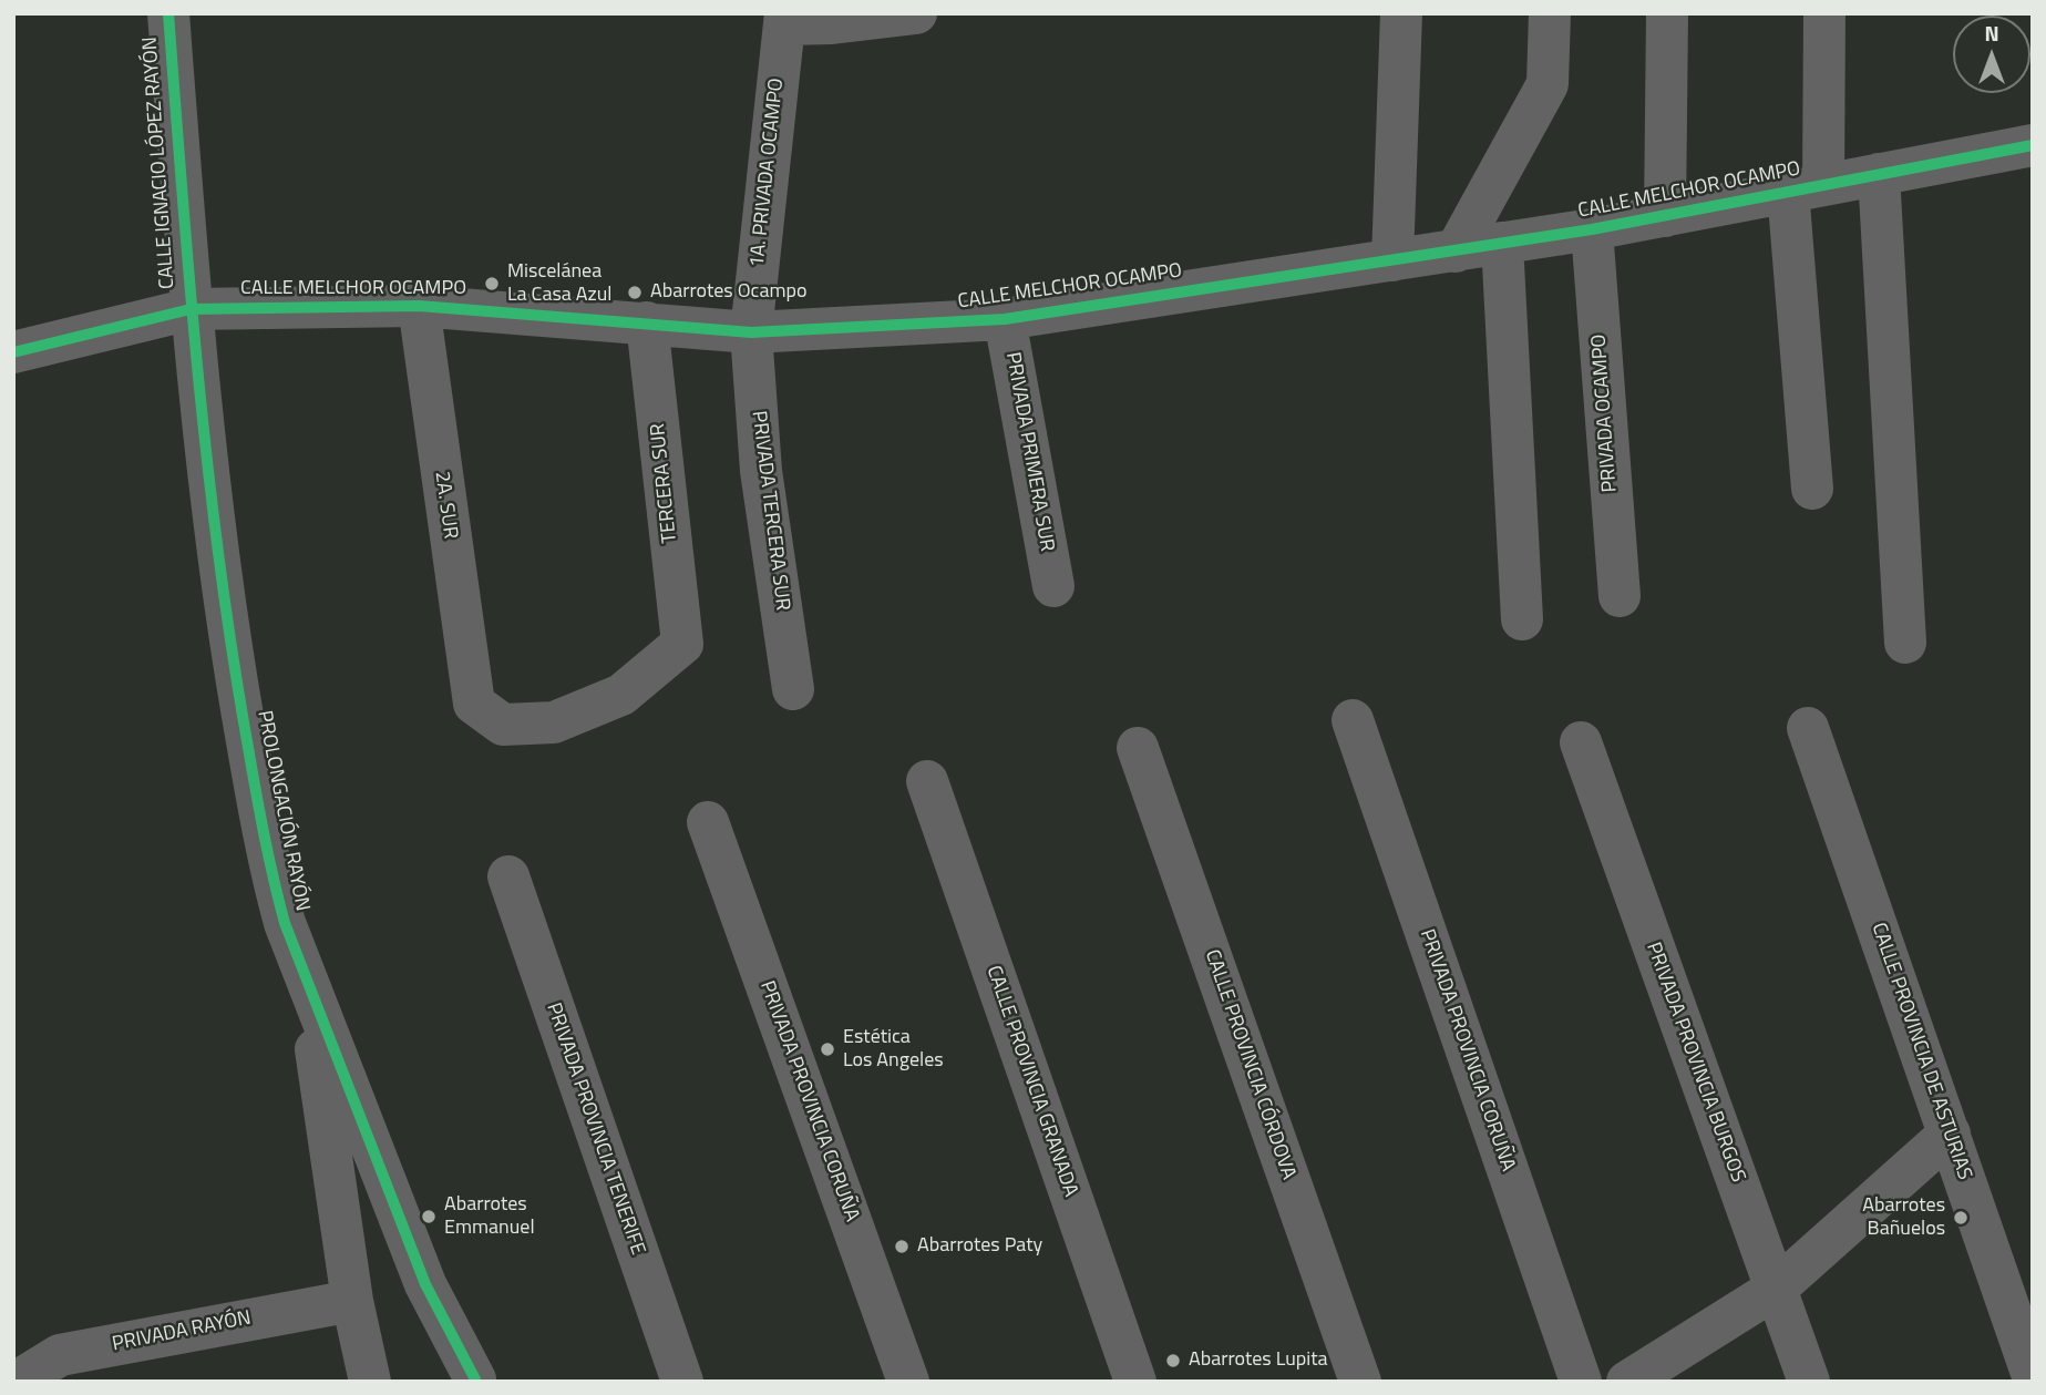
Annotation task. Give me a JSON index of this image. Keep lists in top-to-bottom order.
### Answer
{
  "streets": {
    "street": [
      "CALLE IGNACIO LÓPEZ RAYÓN",
      "1A. PRIVADA OCAMPO",
      "CALLE MELCHOR OCAMPO",
      "PRIVADA OCAMPO",
      "PRIVADA PRIMERA SUR",
      "TERCERA SUR",
      "2A. SUR",
      "PRIVADA TERCERA SUR",
      "PROLONGACIÓN RAYÓN",
      "PRIVADA PROVINCIA CORUÑA",
      "CALLE PROVINCIA DE ASTURIAS",
      "PRIVADA PROVINCIA BURGOS",
      "CALLE PROVINCIA CÓRDOVA",
      "CALLE PROVINCIA GRANADA",
      "PRIVADA PROVINCIA TENERIFE",
      "PRIVADA RAYÓN"
    ]
  },
  "crossings": [
    ["CALLE IGNACIO LÓPEZ RAYÓN", "CALLE MELCHOR OCAMPO"],
    ["CALLE IGNACIO LÓPEZ RAYÓN", "PROLONGACIÓN RAYÓN"],
    ["1A. PRIVADA OCAMPO", "CALLE MELCHOR OCAMPO"],
    ["1A. PRIVADA OCAMPO", "PRIVADA TERCERA SUR"],
    ["CALLE MELCHOR OCAMPO", "PRIVADA OCAMPO"],
    ["CALLE MELCHOR OCAMPO", "PRIVADA PRIMERA SUR"],
    ["CALLE MELCHOR OCAMPO", "TERCERA SUR"],
    ["CALLE MELCHOR OCAMPO", "2A. SUR"],
    ["CALLE MELCHOR OCAMPO", "PRIVADA TERCERA SUR"],
    ["CALLE MELCHOR OCAMPO", "PROLONGACIÓN RAYÓN"],
    ["TERCERA SUR", "2A. SUR"],
    ["PROLONGACIÓN RAYÓN", "PRIVADA RAYÓN"]
  ],
  "places": [
    "Miscelánea La Casa Azul",
    "Abarrotes Ocampo",
    "Estética Los Angeles",
    "Abarrotes Emmanuel",
    "Abarrotes Bañuelos",
    "Abarrotes Paty",
    "Abarrotes Lupita"
  ],
  "north": "top"
}
